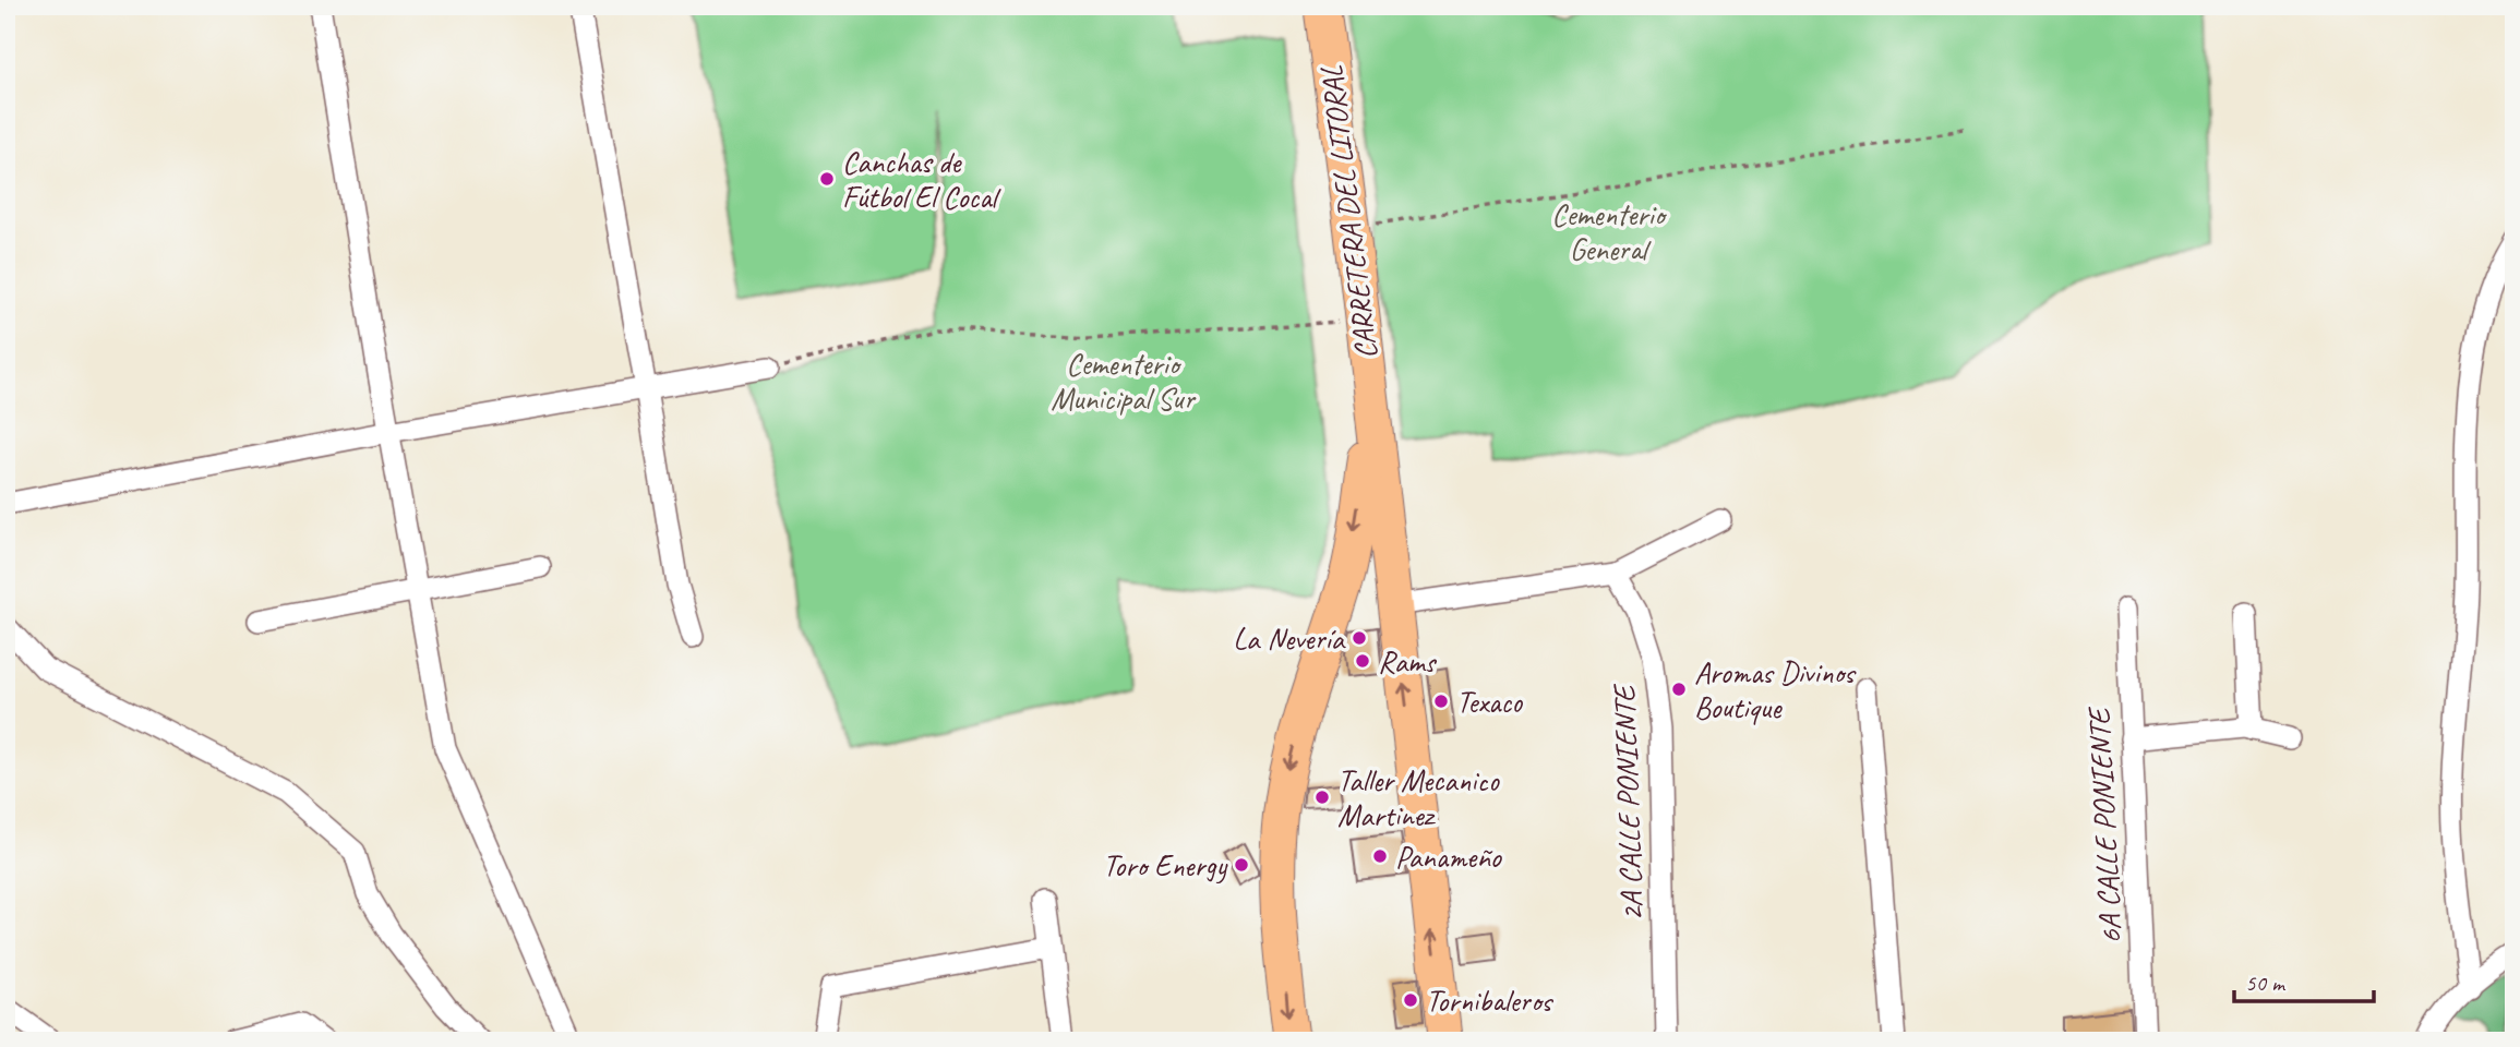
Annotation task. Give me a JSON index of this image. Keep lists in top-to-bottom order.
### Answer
{
  "streets": {
    "main road": ["CARRETERA DEL LITORAL"],
    "street": ["2A CALLE PONIENTE", "6A CALLE PONIENTE"]
  },
  "parks": ["Cementerio General", "Cementerio Municipal Sur"],
  "places": [
    "Canchas de Fútbol El Cocal",
    "La Nevería",
    "Rams",
    "Aromas Divinos Boutique",
    "Texaco",
    "Taller Mecanico Martinez",
    "Panameño",
    "Toro Energy",
    "Tornibaleros"
  ],
  "scale_bar": "50 m"
}
